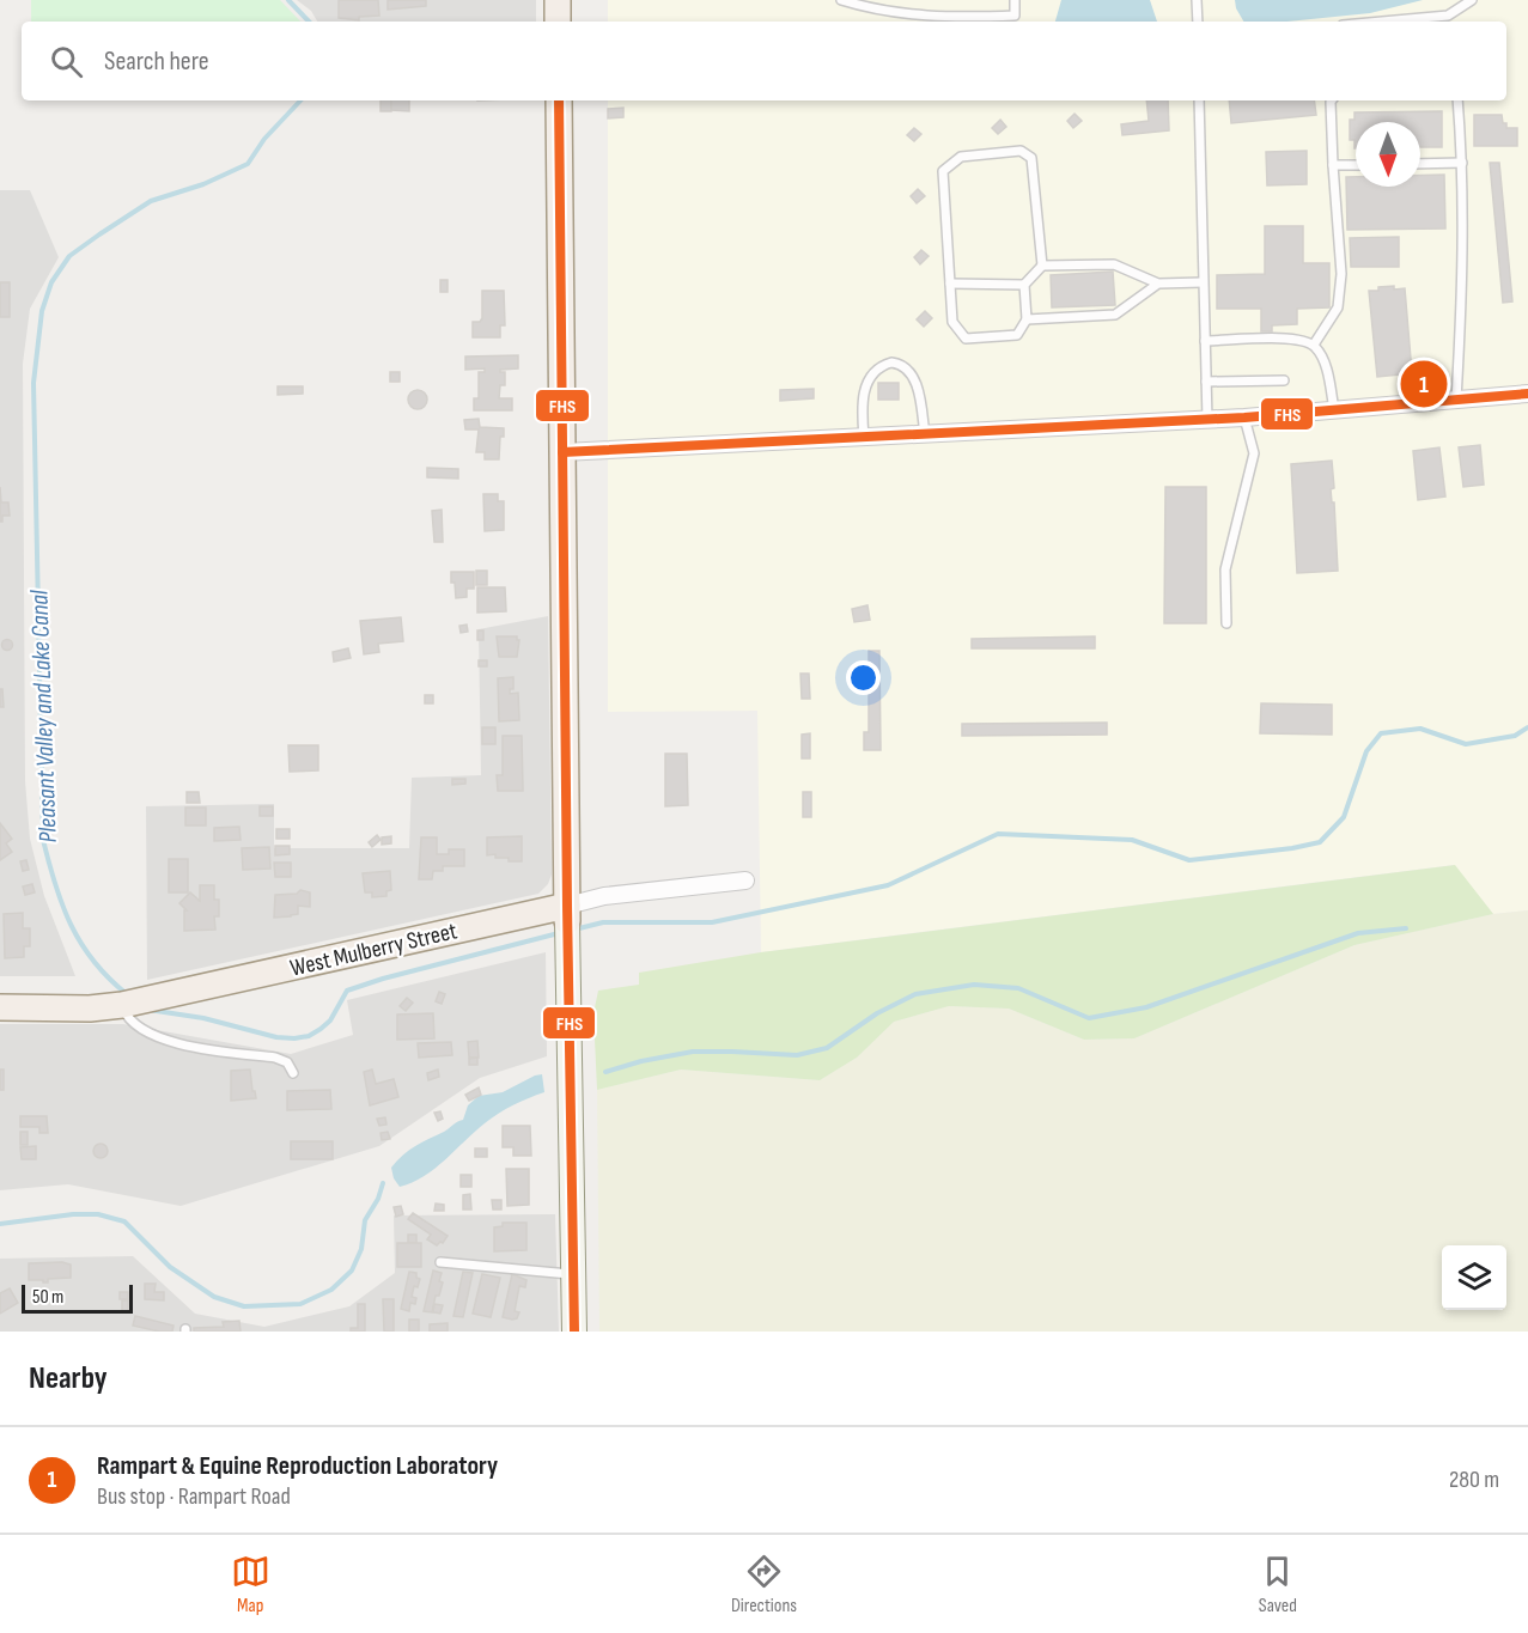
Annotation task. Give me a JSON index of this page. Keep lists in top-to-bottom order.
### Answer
{
  "streets": {
    "main road": ["West Mulberry Street"]
  },
  "water": ["Pleasant Valley and Lake Canal"],
  "lines": ["transit line FHS"],
  "scale_bar": "50 m",
  "north": "bottom",
  "page": {
    "search": "Search here",
    "pins": "1",
    "scale": "50 m",
    "heading": "Nearby",
    "list": [
      {
        "mark": "1",
        "name": "Rampart & Equine Reproduction Laboratory",
        "note": "Bus stop · Rampart Road",
        "value": "280 m"
      }
    ],
    "nav": ["Map", "Directions", "Saved"]
  }
}
